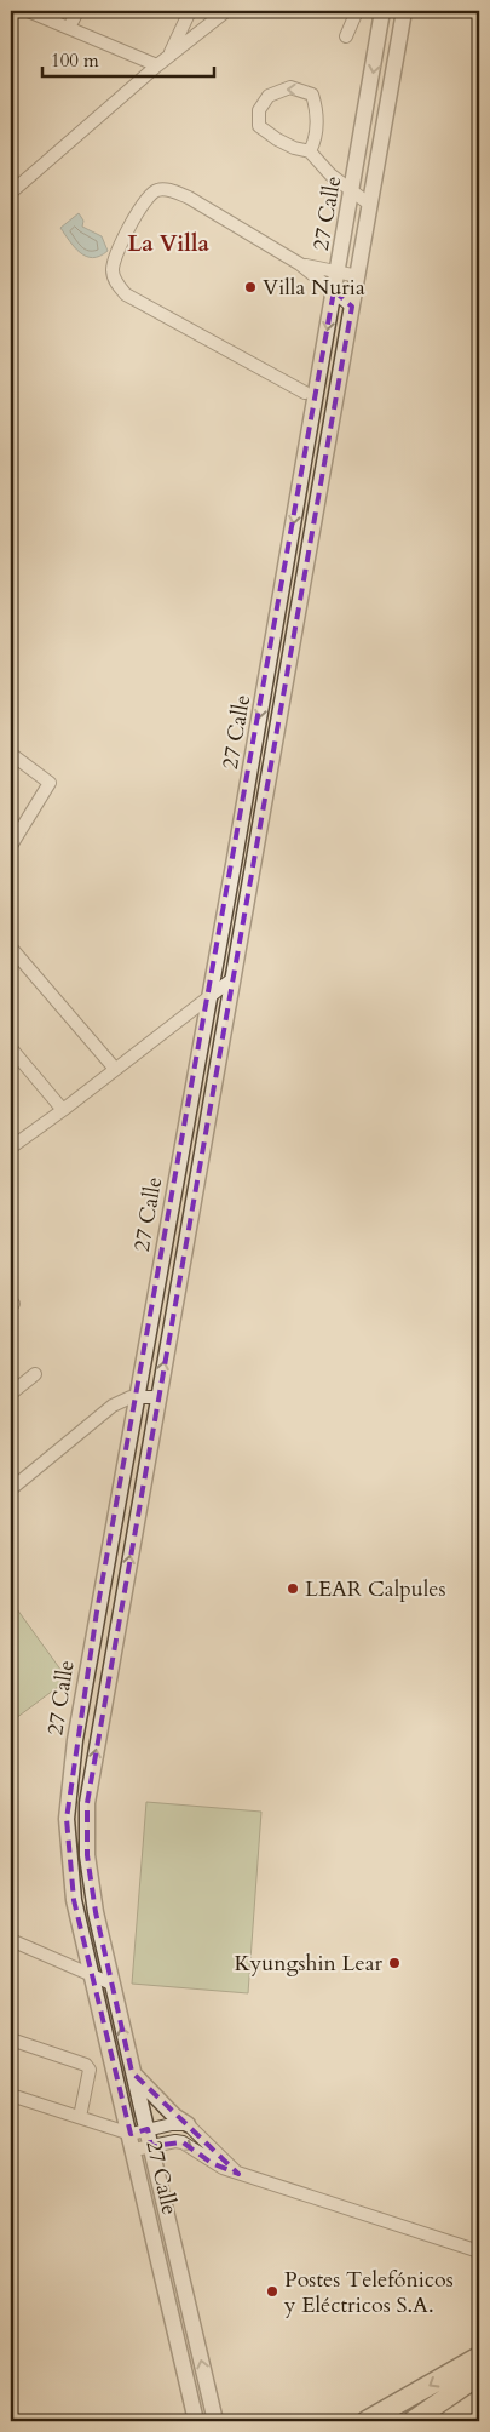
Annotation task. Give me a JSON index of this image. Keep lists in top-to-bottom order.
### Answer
{
  "streets": {
    "street": ["27 Calle"]
  },
  "districts": ["La Villa"],
  "places": [
    "Villa Nuria",
    "LEAR Calpules",
    "Kyungshin Lear",
    "Postes Telefónicos y Eléctricos S.A."
  ],
  "scale_bar": "100 m"
}
